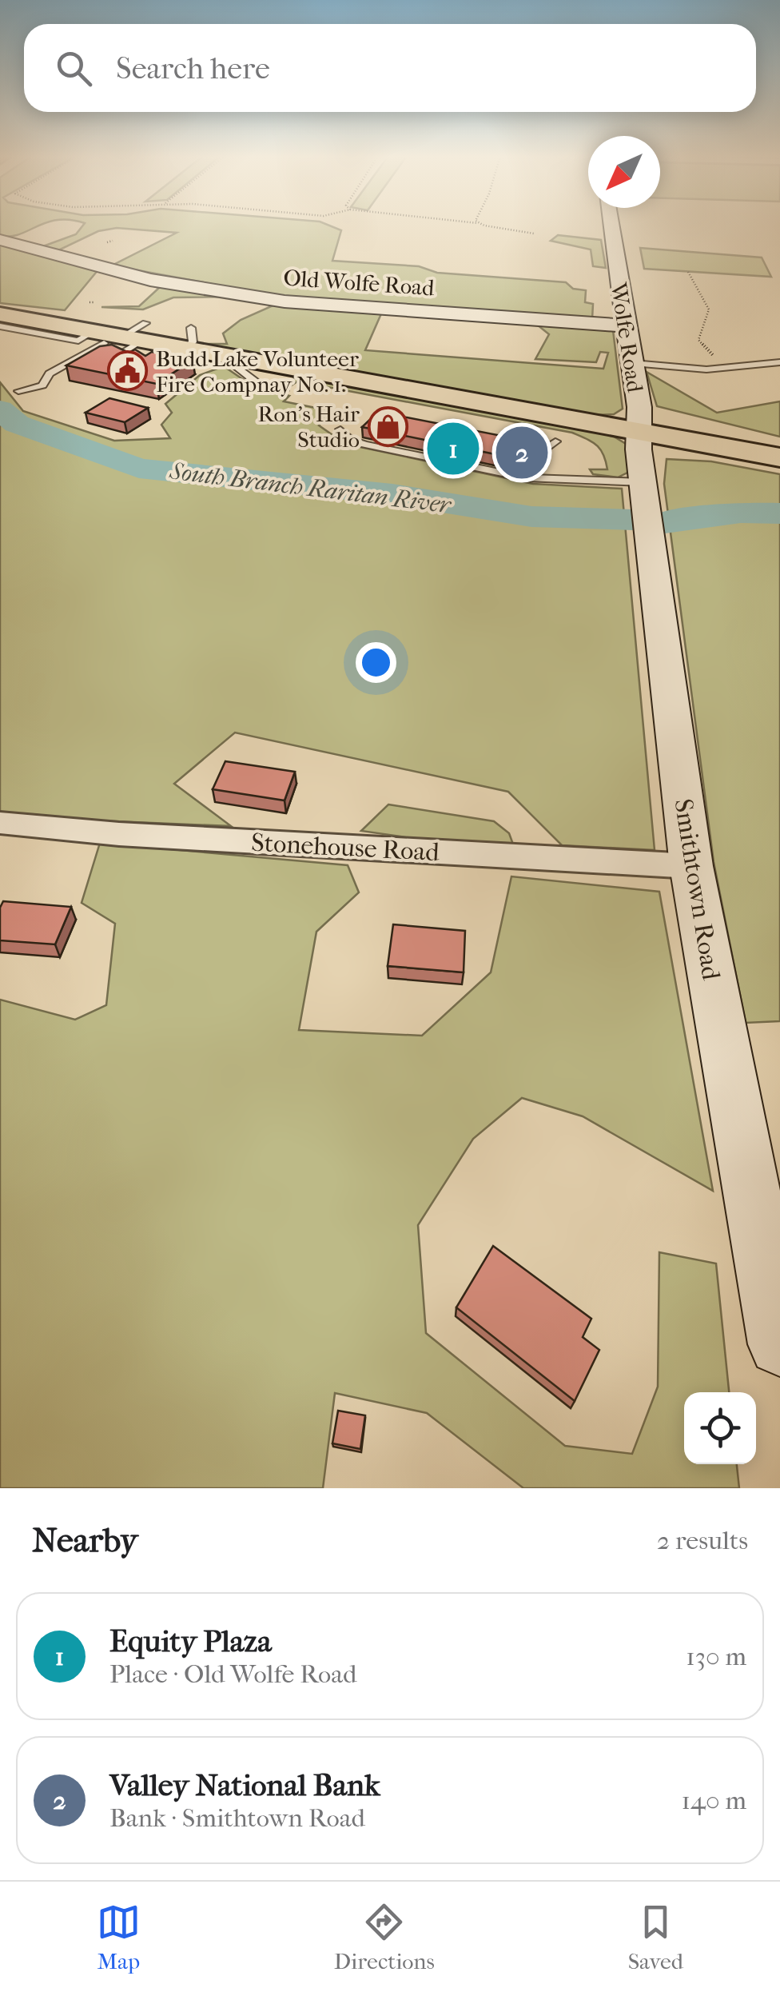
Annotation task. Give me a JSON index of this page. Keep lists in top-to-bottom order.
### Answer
{
  "streets": {
    "street": [
      "Old Wolfe Road",
      "Wolfe Road",
      "Stonehouse Road",
      "Smithtown Road"
    ]
  },
  "crossings": [
    ["Old Wolfe Road", "Wolfe Road"],
    ["Wolfe Road", "Smithtown Road"],
    ["Stonehouse Road", "Smithtown Road"]
  ],
  "water": ["South Branch Raritan River"],
  "places": {
    "public building": ["Budd Lake Volunteer Fire Compnay No. 1."],
    "shop": ["Ron's Hair Studio"]
  },
  "north": "bottom left",
  "page": {
    "search": "Search here",
    "pins": ["1", "2"],
    "heading": ["Nearby", "2 results"],
    "list": [
      {
        "mark": "1",
        "name": "Equity Plaza",
        "note": "Place · Old Wolfe Road",
        "value": "130 m"
      },
      {
        "mark": "2",
        "name": "Valley National Bank",
        "note": "Bank · Smithtown Road",
        "value": "140 m"
      }
    ],
    "nav": ["Map", "Directions", "Saved"]
  }
}
